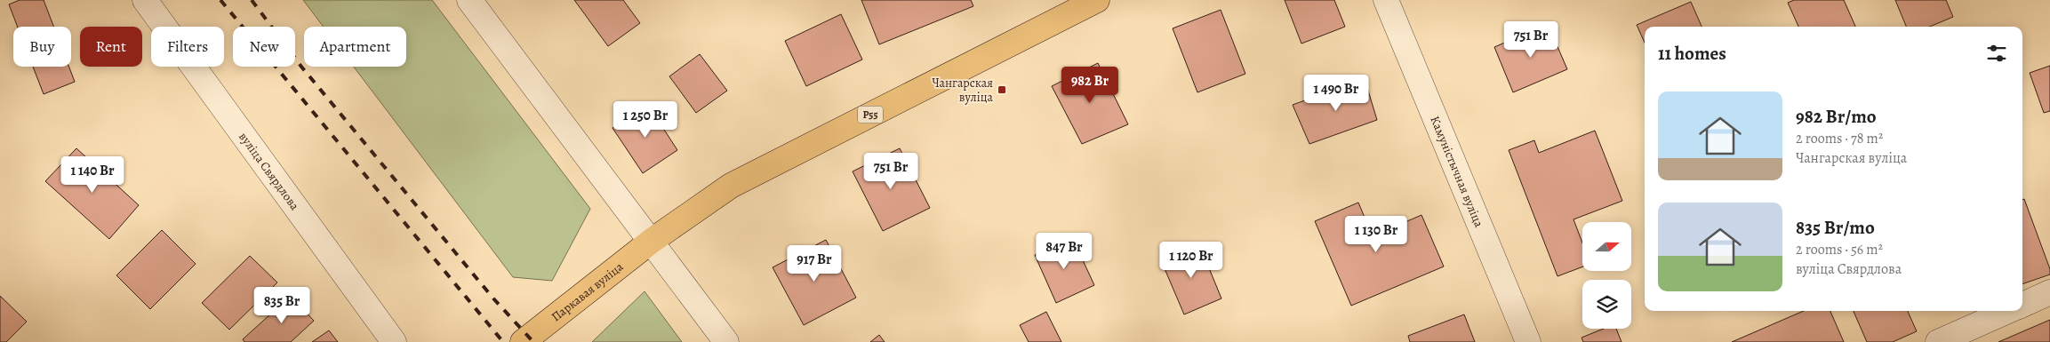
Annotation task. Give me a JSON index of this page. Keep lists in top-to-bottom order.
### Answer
{
  "streets": {
    "main road": ["Р55", "Паркавая вуліца"],
    "street": ["вуліца Свярдлова", "Камуністычная вуліца"]
  },
  "crossings": [
    ["Р55", "Паркавая вуліца"]
  ],
  "places": {
    "transit": ["Чангарская вуліца"]
  },
  "north": "right",
  "page": {
    "price": [
      "751 Br",
      "982 Br",
      "1 490 Br",
      "1 250 Br",
      "751 Br",
      "1 140 Br",
      "1 130 Br",
      "847 Br",
      "1 120 Br",
      "917 Br",
      "835 Br"
    ],
    "chip": [
      "Buy",
      "Rent",
      "Filters",
      "New",
      "Apartment"
    ],
    "heading": "11 homes",
    "list": [
      {
        "name": "982 Br/mo",
        "note": "2 rooms · 78 m² · Чангарская вуліца"
      },
      {
        "name": "835 Br/mo",
        "note": "2 rooms · 56 m² · вуліца Свярдлова"
      }
    ]
  }
}
